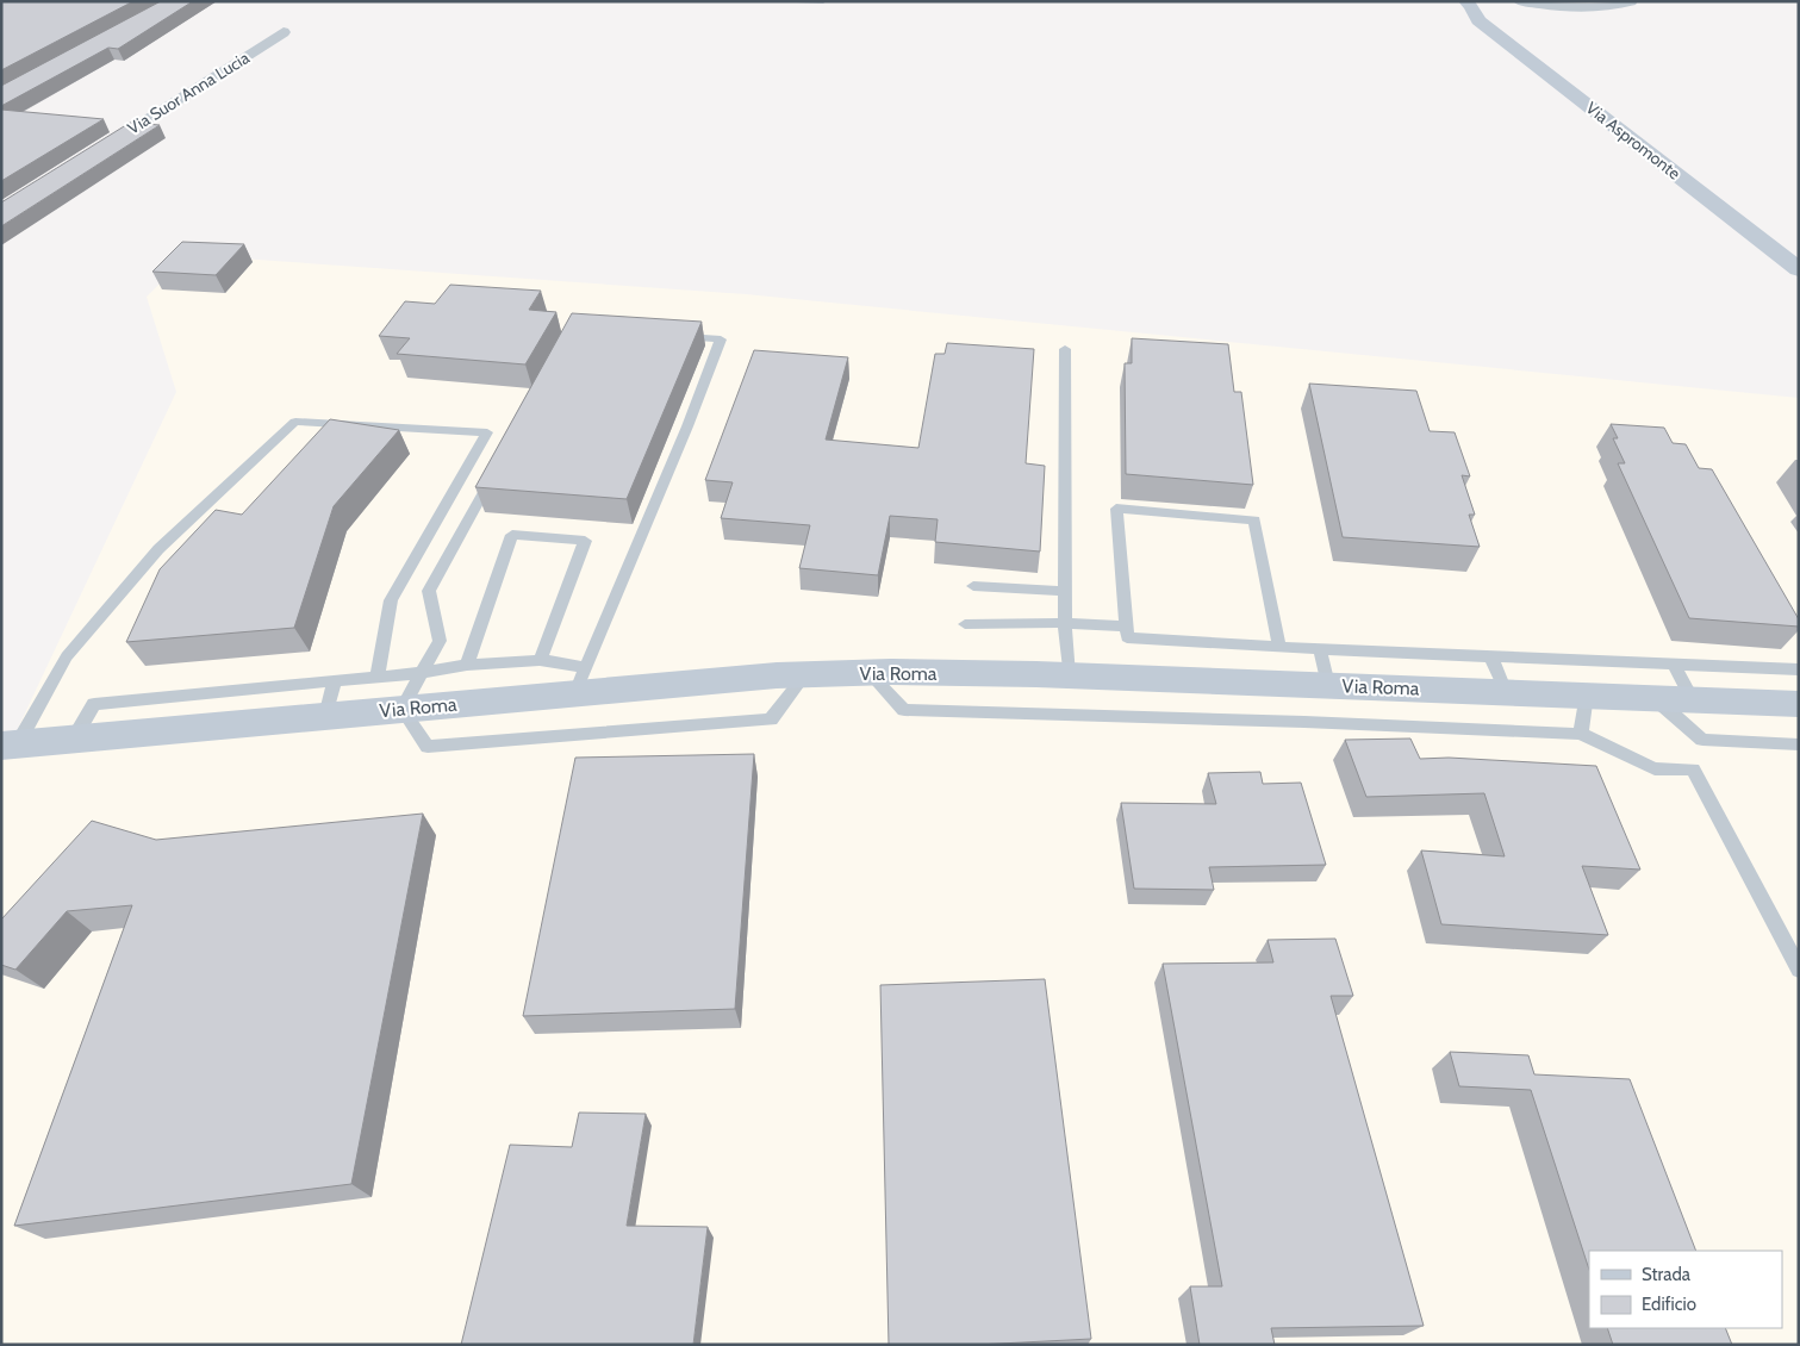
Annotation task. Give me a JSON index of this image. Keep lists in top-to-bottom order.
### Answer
{
  "streets": {
    "main road": ["Via Aspromonte", "Via Roma"],
    "street": ["Via Suor Anna Lucia"]
  },
  "legend": ["Strada", "Edificio"]
}
